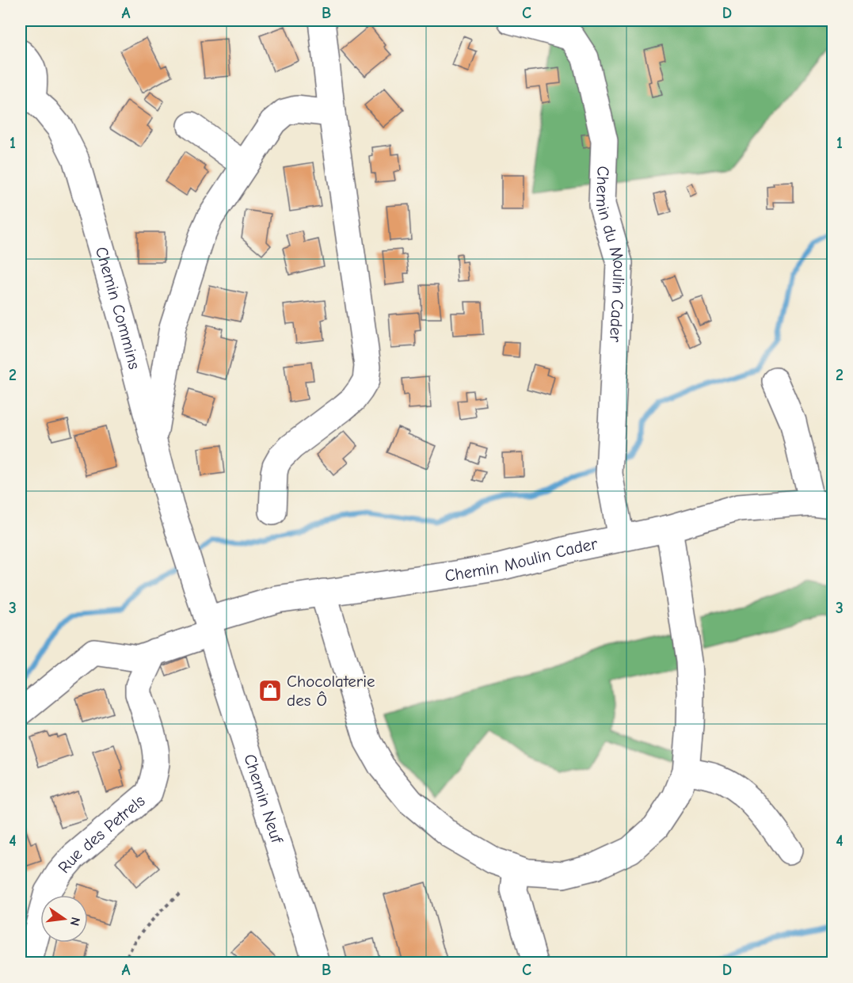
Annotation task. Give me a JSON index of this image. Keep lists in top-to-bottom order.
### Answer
{
  "streets": {
    "street": [
      "Chemin du Moulin Cader",
      "Chemin Commins",
      "Chemin Moulin Cader",
      "Chemin Neuf",
      "Rue des Petrels"
    ]
  },
  "crossings": [
    ["Chemin du Moulin Cader", "Chemin Moulin Cader"],
    ["Chemin Commins", "Chemin Neuf"],
    ["Chemin Moulin Cader", "Chemin Neuf"]
  ],
  "places": {
    "shop": ["Chocolaterie des Ô"]
  },
  "north": "right",
  "grid": {
    "columns": [
      "A",
      "B",
      "C",
      "D"
    ],
    "rows": [
      "1",
      "2",
      "3",
      "4"
    ]
  }
}
